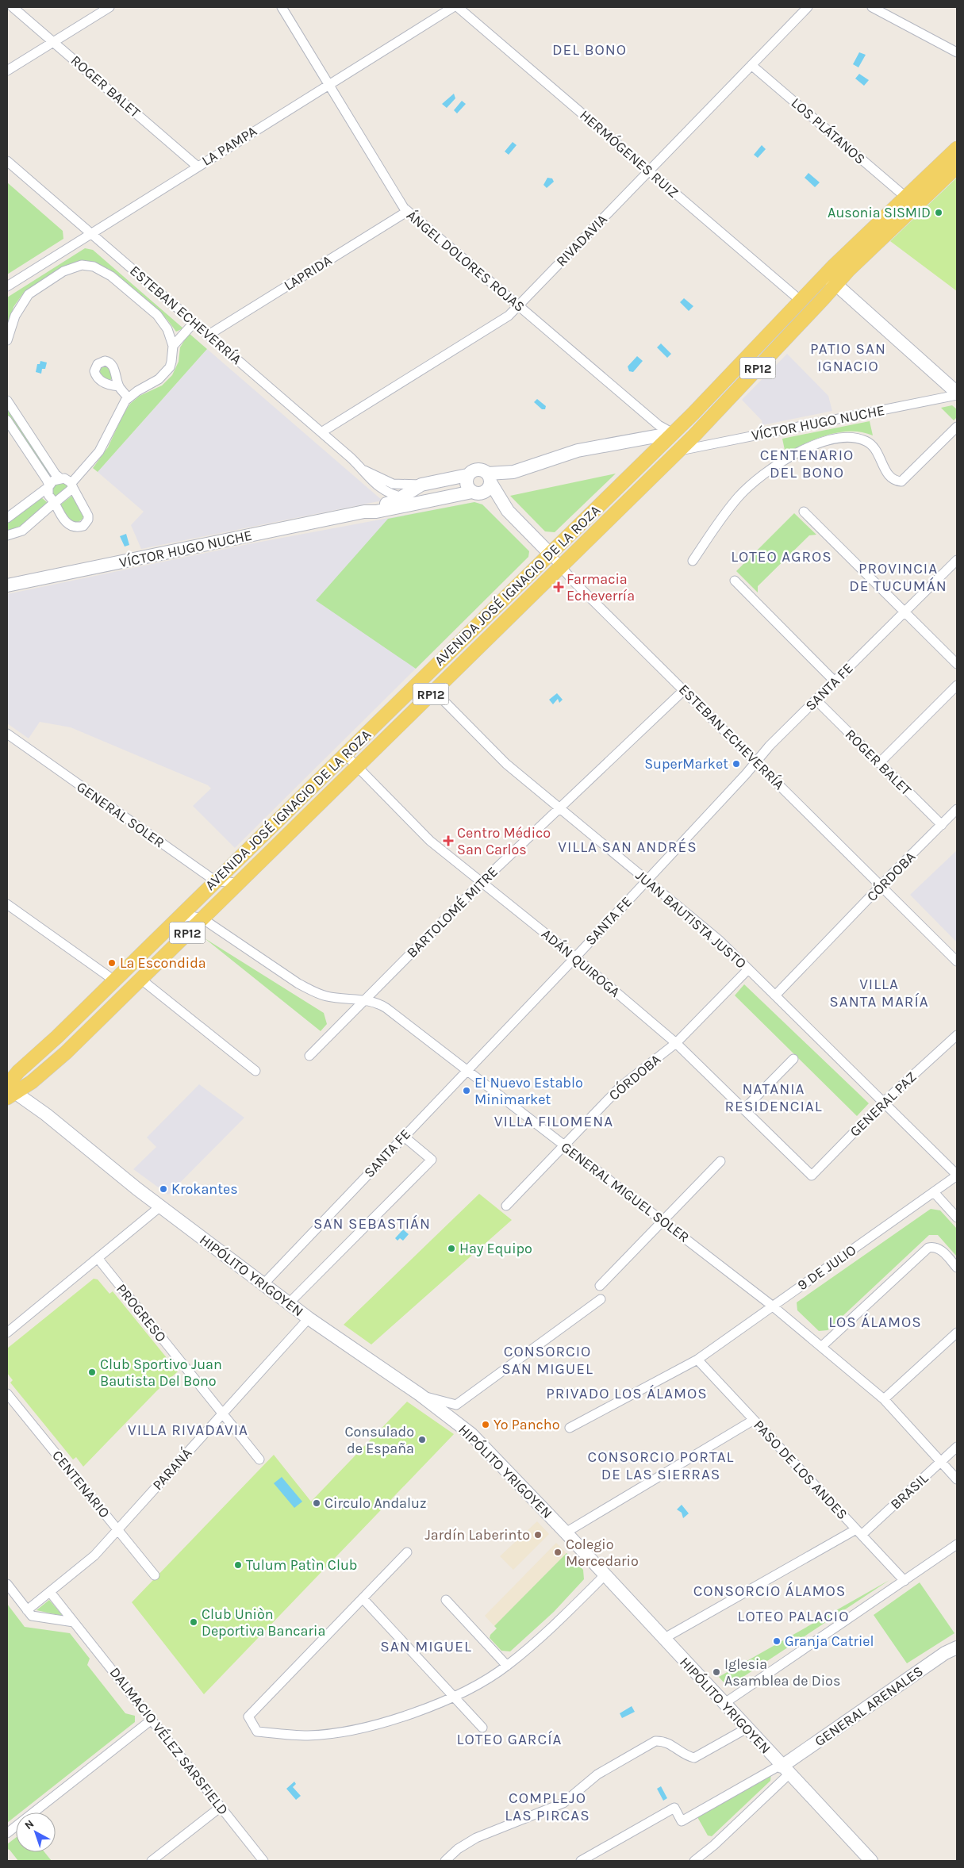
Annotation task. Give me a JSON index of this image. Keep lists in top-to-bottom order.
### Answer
{
  "streets": {
    "main road": ["RP12", "AVENIDA JOSÉ IGNACIO DE LA ROZA"],
    "street": [
      "ROGER BALET",
      "LOS PLÁTANOS",
      "LA PAMPA",
      "HERMÓGENES RUIZ",
      "RIVADAVIA",
      "ÁNGEL DOLORES ROJAS",
      "LAPRIDA",
      "ESTEBAN ECHEVERRÍA",
      "VÍCTOR HUGO NUCHE",
      "SANTA FE",
      "GENERAL SOLER",
      "CÓRDOBA",
      "BARTOLOMÉ MITRE",
      "JUAN BAUTISTA JUSTO",
      "ADÁN QUIROGA",
      "GENERAL PAZ",
      "GENERAL MIGUEL SOLER",
      "9 DE JULIO",
      "HIPÓLITO YRIGOYEN",
      "PROGRESO",
      "PARANÁ",
      "PASO DE LOS ANDES",
      "CENTENARIO",
      "BRASIL",
      "GENERAL ARENALES",
      "DALMACIO VÉLEZ SARSFIELD"
    ]
  },
  "crossings": [
    ["ROGER BALET", "LA PAMPA"],
    ["ROGER BALET", "SANTA FE"],
    ["ROGER BALET", "CÓRDOBA"],
    ["LOS PLÁTANOS", "RIVADAVIA"],
    ["LOS PLÁTANOS", "AVENIDA JOSÉ IGNACIO DE LA ROZA"],
    ["LA PAMPA", "ÁNGEL DOLORES ROJAS"],
    ["LA PAMPA", "ESTEBAN ECHEVERRÍA"],
    ["HERMÓGENES RUIZ", "RIVADAVIA"],
    ["HERMÓGENES RUIZ", "AVENIDA JOSÉ IGNACIO DE LA ROZA"],
    ["RIVADAVIA", "ÁNGEL DOLORES ROJAS"],
    ["RIVADAVIA", "ESTEBAN ECHEVERRÍA"],
    ["ÁNGEL DOLORES ROJAS", "LAPRIDA"],
    ["ÁNGEL DOLORES ROJAS", "AVENIDA JOSÉ IGNACIO DE LA ROZA"],
    ["LAPRIDA", "ESTEBAN ECHEVERRÍA"],
    ["ESTEBAN ECHEVERRÍA", "VÍCTOR HUGO NUCHE"],
    ["ESTEBAN ECHEVERRÍA", "AVENIDA JOSÉ IGNACIO DE LA ROZA"],
    ["ESTEBAN ECHEVERRÍA", "SANTA FE"],
    ["ESTEBAN ECHEVERRÍA", "CÓRDOBA"],
    ["ESTEBAN ECHEVERRÍA", "BARTOLOMÉ MITRE"],
    ["VÍCTOR HUGO NUCHE", "AVENIDA JOSÉ IGNACIO DE LA ROZA"],
    ["AVENIDA JOSÉ IGNACIO DE LA ROZA", "GENERAL SOLER"],
    ["AVENIDA JOSÉ IGNACIO DE LA ROZA", "JUAN BAUTISTA JUSTO"],
    ["AVENIDA JOSÉ IGNACIO DE LA ROZA", "ADÁN QUIROGA"],
    ["AVENIDA JOSÉ IGNACIO DE LA ROZA", "GENERAL MIGUEL SOLER"],
    ["AVENIDA JOSÉ IGNACIO DE LA ROZA", "HIPÓLITO YRIGOYEN"],
    ["SANTA FE", "JUAN BAUTISTA JUSTO"],
    ["SANTA FE", "ADÁN QUIROGA"],
    ["SANTA FE", "GENERAL MIGUEL SOLER"],
    ["SANTA FE", "HIPÓLITO YRIGOYEN"],
    ["CÓRDOBA", "JUAN BAUTISTA JUSTO"],
    ["CÓRDOBA", "ADÁN QUIROGA"],
    ["CÓRDOBA", "GENERAL MIGUEL SOLER"],
    ["BARTOLOMÉ MITRE", "JUAN BAUTISTA JUSTO"],
    ["BARTOLOMÉ MITRE", "ADÁN QUIROGA"],
    ["BARTOLOMÉ MITRE", "GENERAL MIGUEL SOLER"],
    ["JUAN BAUTISTA JUSTO", "GENERAL PAZ"],
    ["JUAN BAUTISTA JUSTO", "9 DE JULIO"],
    ["ADÁN QUIROGA", "GENERAL PAZ"],
    ["GENERAL MIGUEL SOLER", "9 DE JULIO"],
    ["GENERAL MIGUEL SOLER", "BRASIL"],
    ["9 DE JULIO", "PASO DE LOS ANDES"],
    ["HIPÓLITO YRIGOYEN", "PARANÁ"],
    ["HIPÓLITO YRIGOYEN", "BRASIL"],
    ["HIPÓLITO YRIGOYEN", "GENERAL ARENALES"],
    ["PROGRESO", "PARANÁ"],
    ["PARANÁ", "CENTENARIO"],
    ["PARANÁ", "DALMACIO VÉLEZ SARSFIELD"],
    ["PASO DE LOS ANDES", "BRASIL"]
  ],
  "districts": [
    "DEL BONO",
    "PATIO SAN IGNACIO",
    "CENTENARIO DEL BONO",
    "LOTEO AGROS",
    "PROVINCIA DE TUCUMÁN",
    "VILLA SAN ANDRÉS",
    "VILLA SANTA MARÍA",
    "NATANIA RESIDENCIAL",
    "VILLA FILOMENA",
    "SAN SEBASTIÁN",
    "LOS ÁLAMOS",
    "CONSORCIO SAN MIGUEL",
    "PRIVADO LOS ÁLAMOS",
    "VILLA RIVADAVIA",
    "CONSORCIO PORTAL DE LAS SIERRAS",
    "CONSORCIO ÁLAMOS",
    "LOTEO PALACIO",
    "SAN MIGUEL",
    "LOTEO GARCÍA",
    "COMPLEJO LAS PIRCAS"
  ],
  "places": {
    "other": [
      "Ausonia SISMID",
      "SuperMarket",
      "La Escondida",
      "El Nuevo Establo Minimarket",
      "Krokantes",
      "Hay Equipo",
      "Club Sportivo Juan Bautista Del Bono",
      "Yo Pancho",
      "Consulado de España",
      "Circulo Andaluz",
      "Jardín Laberinto",
      "Colegio Mercedario",
      "Tulum Patìn Club",
      "Club Uniòn Deportiva Bancaria",
      "Granja Catriel",
      "Iglesia Asamblea de Dios"
    ],
    "health": ["Farmacia Echeverría", "Centro Médico San Carlos"]
  },
  "north": "top left"
}
